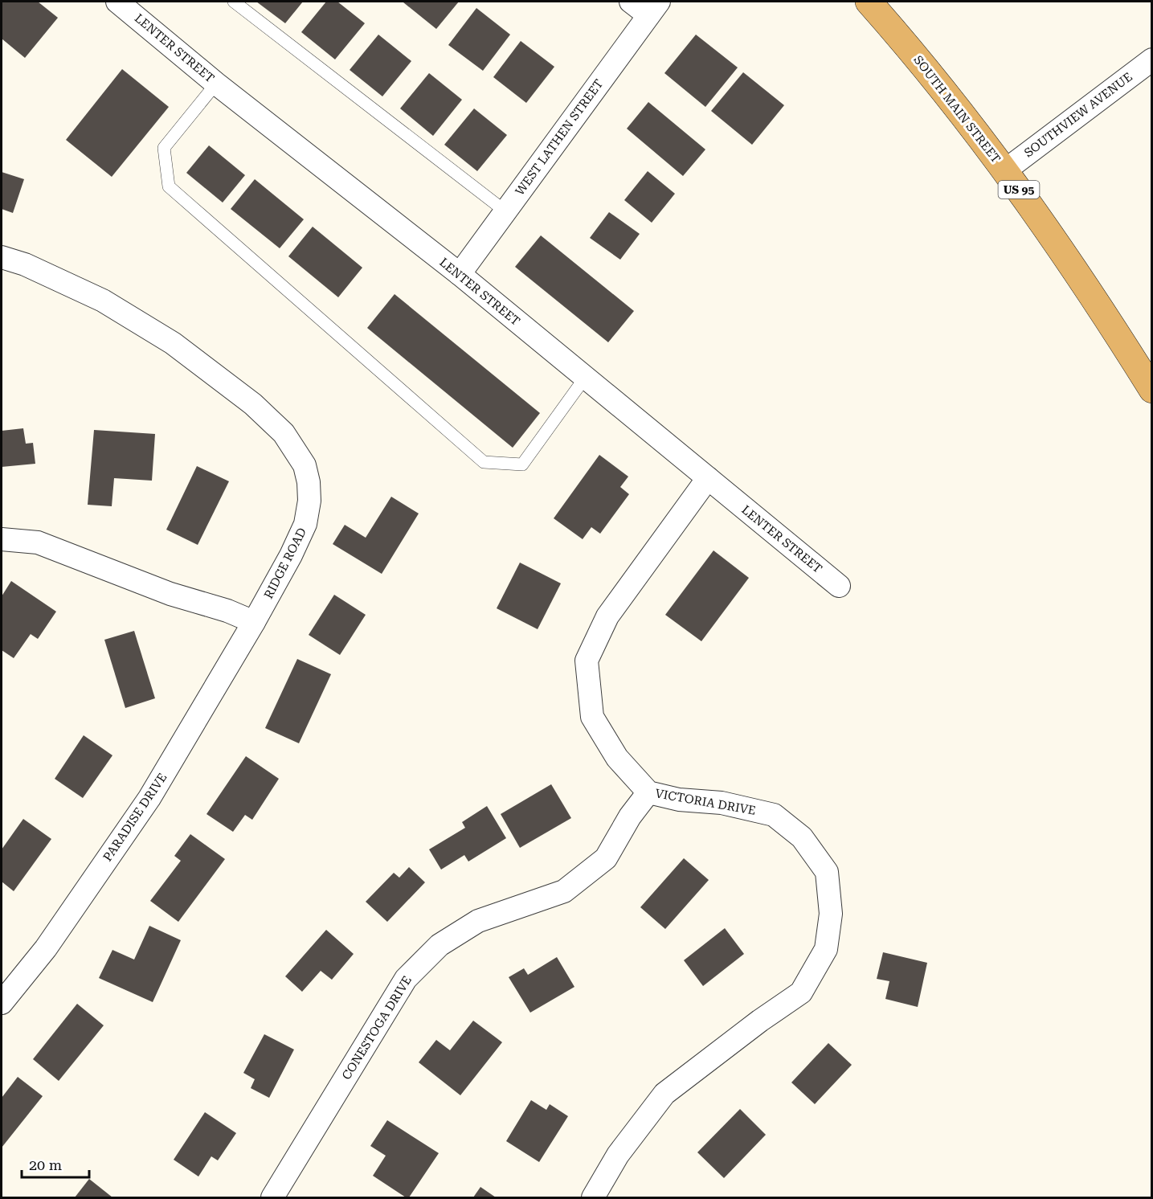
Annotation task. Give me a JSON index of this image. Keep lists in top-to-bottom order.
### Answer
{
  "streets": {
    "highway": ["SOUTH MAIN STREET", "US 95"],
    "street": [
      "LENTER STREET",
      "SOUTHVIEW AVENUE",
      "WEST LATHEN STREET",
      "RIDGE ROAD",
      "VICTORIA DRIVE",
      "PARADISE DRIVE",
      "CONESTOGA DRIVE"
    ]
  },
  "crossings": [
    ["LENTER STREET", "WEST LATHEN STREET"],
    ["LENTER STREET", "VICTORIA DRIVE"],
    ["SOUTH MAIN STREET", "SOUTHVIEW AVENUE"],
    ["RIDGE ROAD", "PARADISE DRIVE"],
    ["VICTORIA DRIVE", "CONESTOGA DRIVE"]
  ],
  "scale_bar": "20 m"
}
